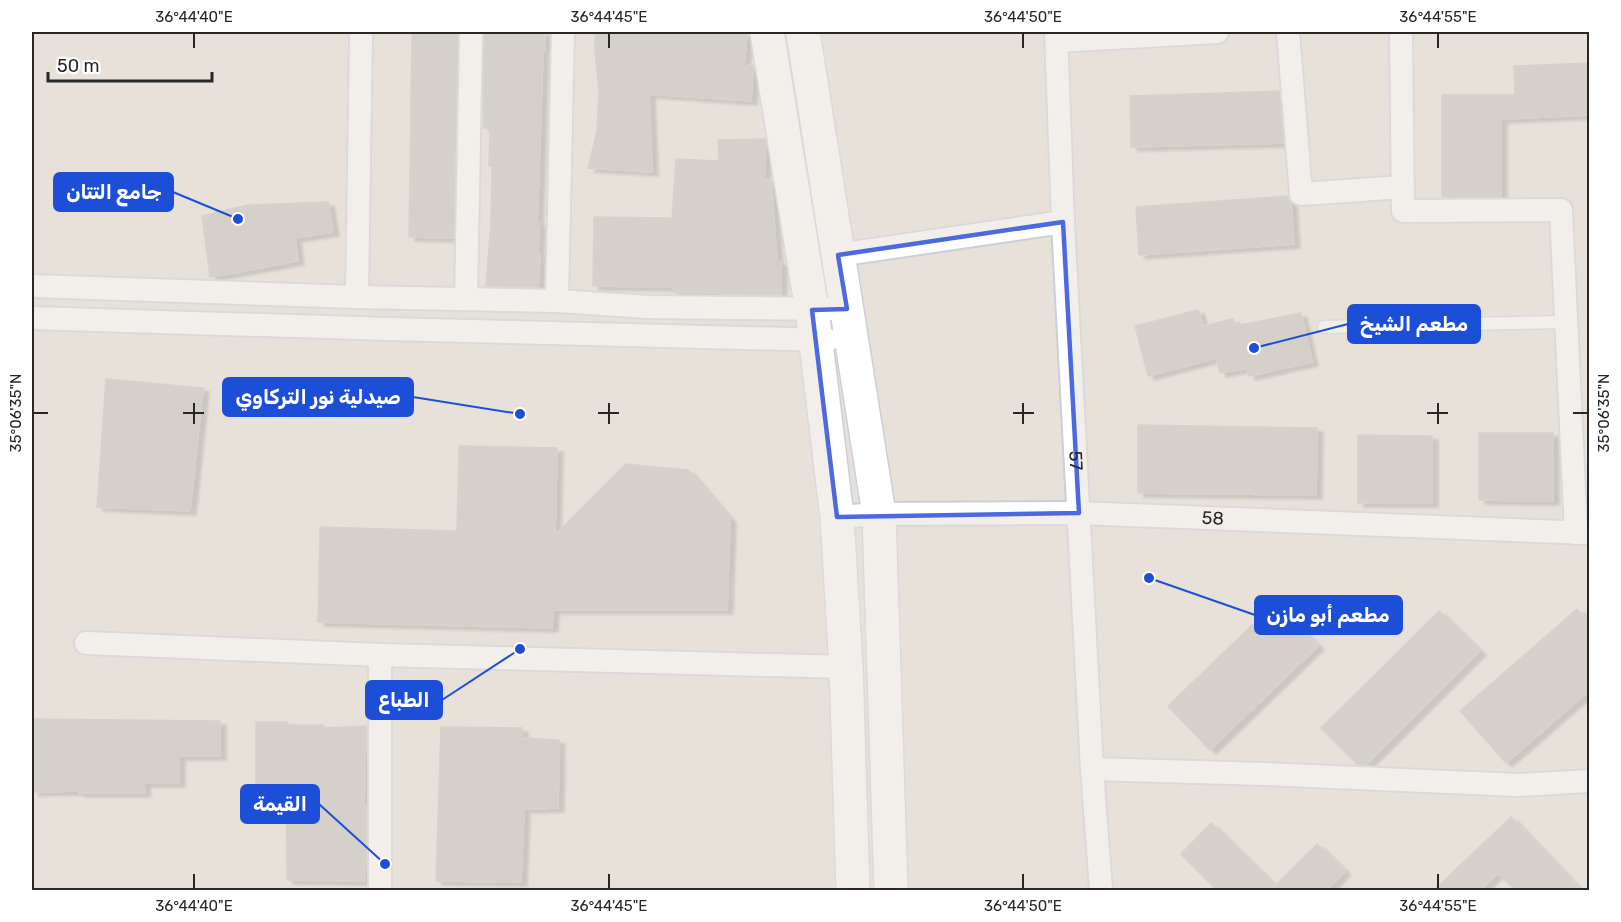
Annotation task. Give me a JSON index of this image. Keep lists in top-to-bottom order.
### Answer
{
  "streets": {
    "street": ["57", "58"]
  },
  "crossings": [
    ["57", "58"]
  ],
  "places": [
    "جامع التتان",
    "مطعم الشيخ",
    "صيدلية نور التركاوي",
    "مطعم أبو مازن",
    "الطباع",
    "القيمة"
  ],
  "scale_bar": "50 m",
  "coordinates": [
    "36°44'40\"E",
    "36°44'45\"E",
    "36°44'50\"E",
    "36°44'55\"E",
    "35°06'35\"N"
  ]
}
